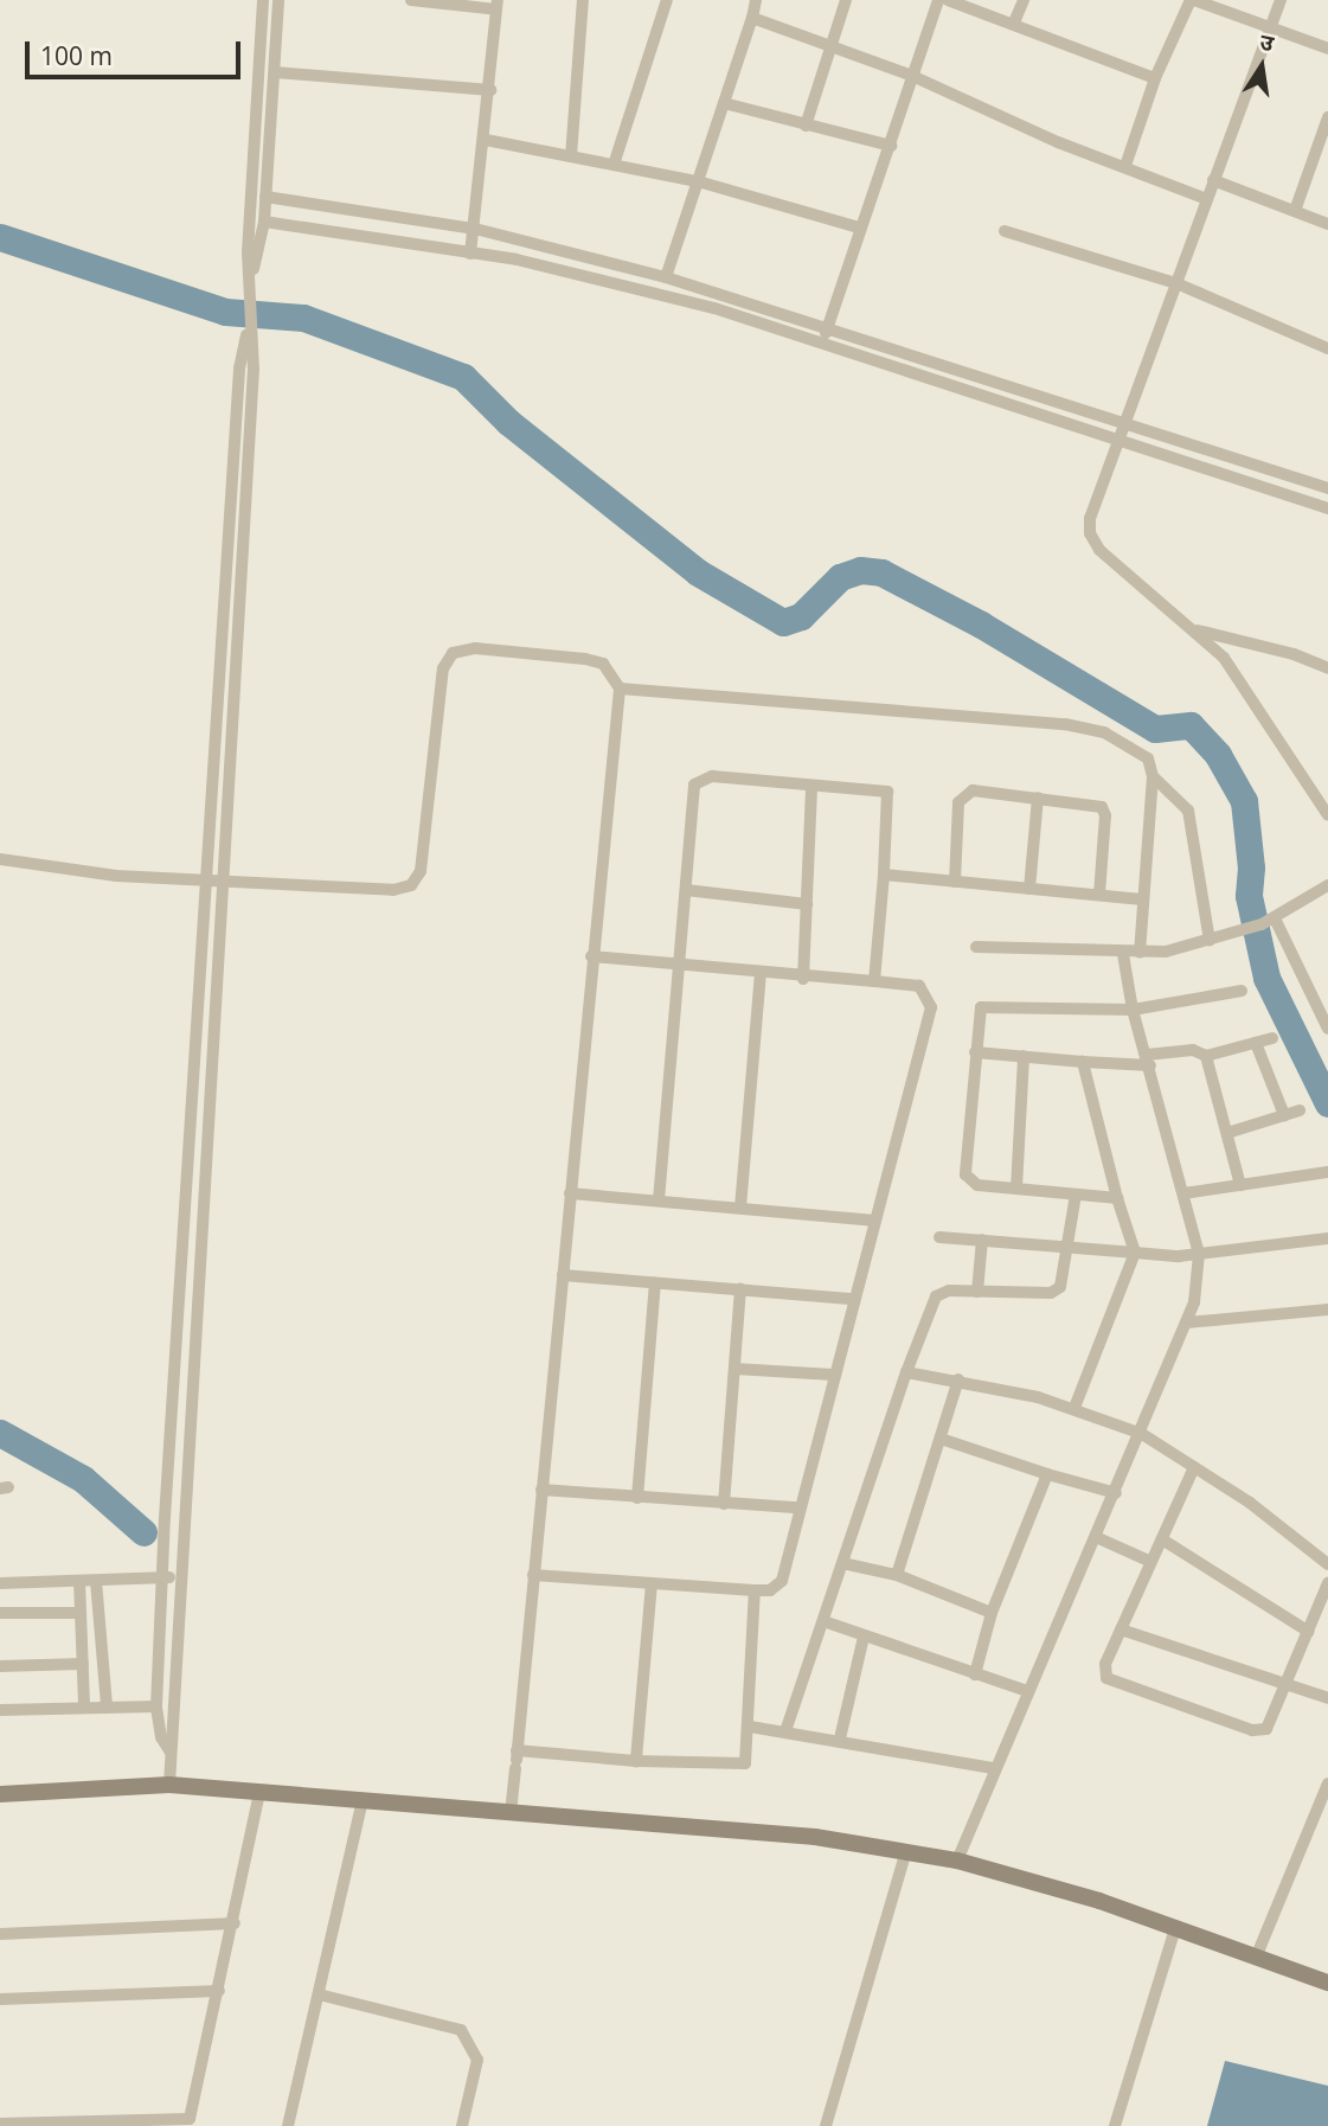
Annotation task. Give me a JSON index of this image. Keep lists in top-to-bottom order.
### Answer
{
  "scale_bar": "100 m",
  "north": "top"
}
